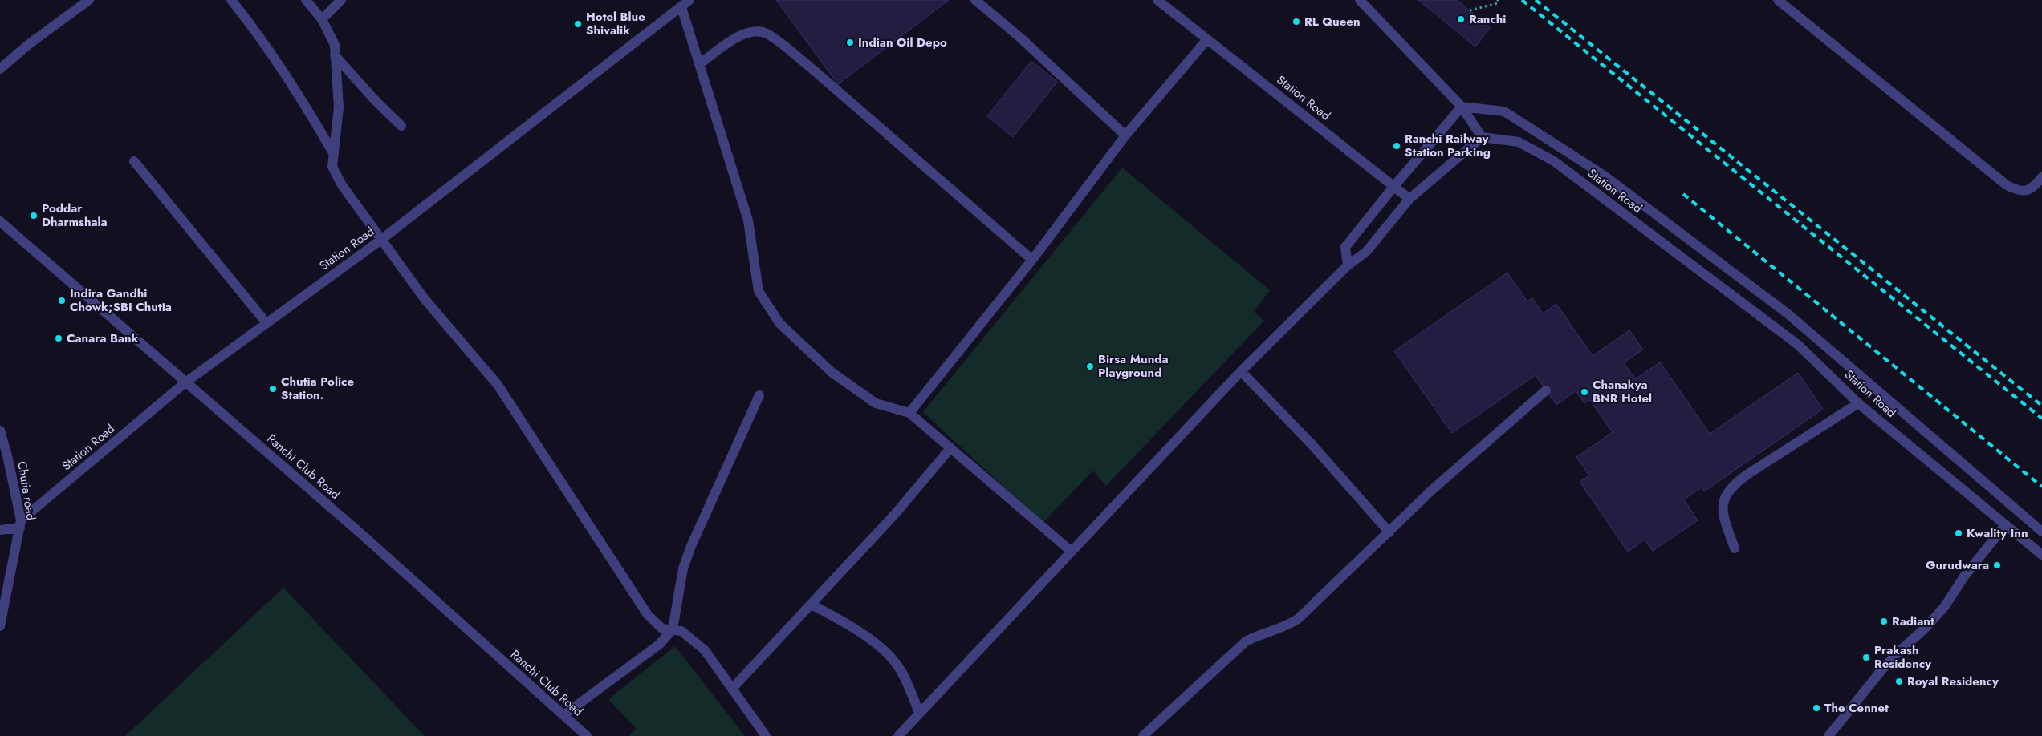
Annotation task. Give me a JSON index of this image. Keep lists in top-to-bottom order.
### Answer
{
  "streets": {
    "street": ["Station Road", "Ranchi Club Road", "Chutia road"]
  },
  "crossings": [
    ["Station Road", "Ranchi Club Road"],
    ["Station Road", "Chutia road"]
  ],
  "places": [
    "Ranchi",
    "RL Queen",
    "Hotel Blue Shivalik",
    "Indian Oil Depo",
    "Ranchi Railway Station Parking",
    "Poddar Dharmshala",
    "Indira Gandhi Chowk;SBI Chutia",
    "Canara Bank",
    "Birsa Munda Playground",
    "Chutia Police Station.",
    "Chanakya BNR Hotel",
    "Kwality Inn",
    "Gurudwara",
    "Radiant",
    "Prakash Residency",
    "Royal Residency",
    "The Cennet"
  ]
}
